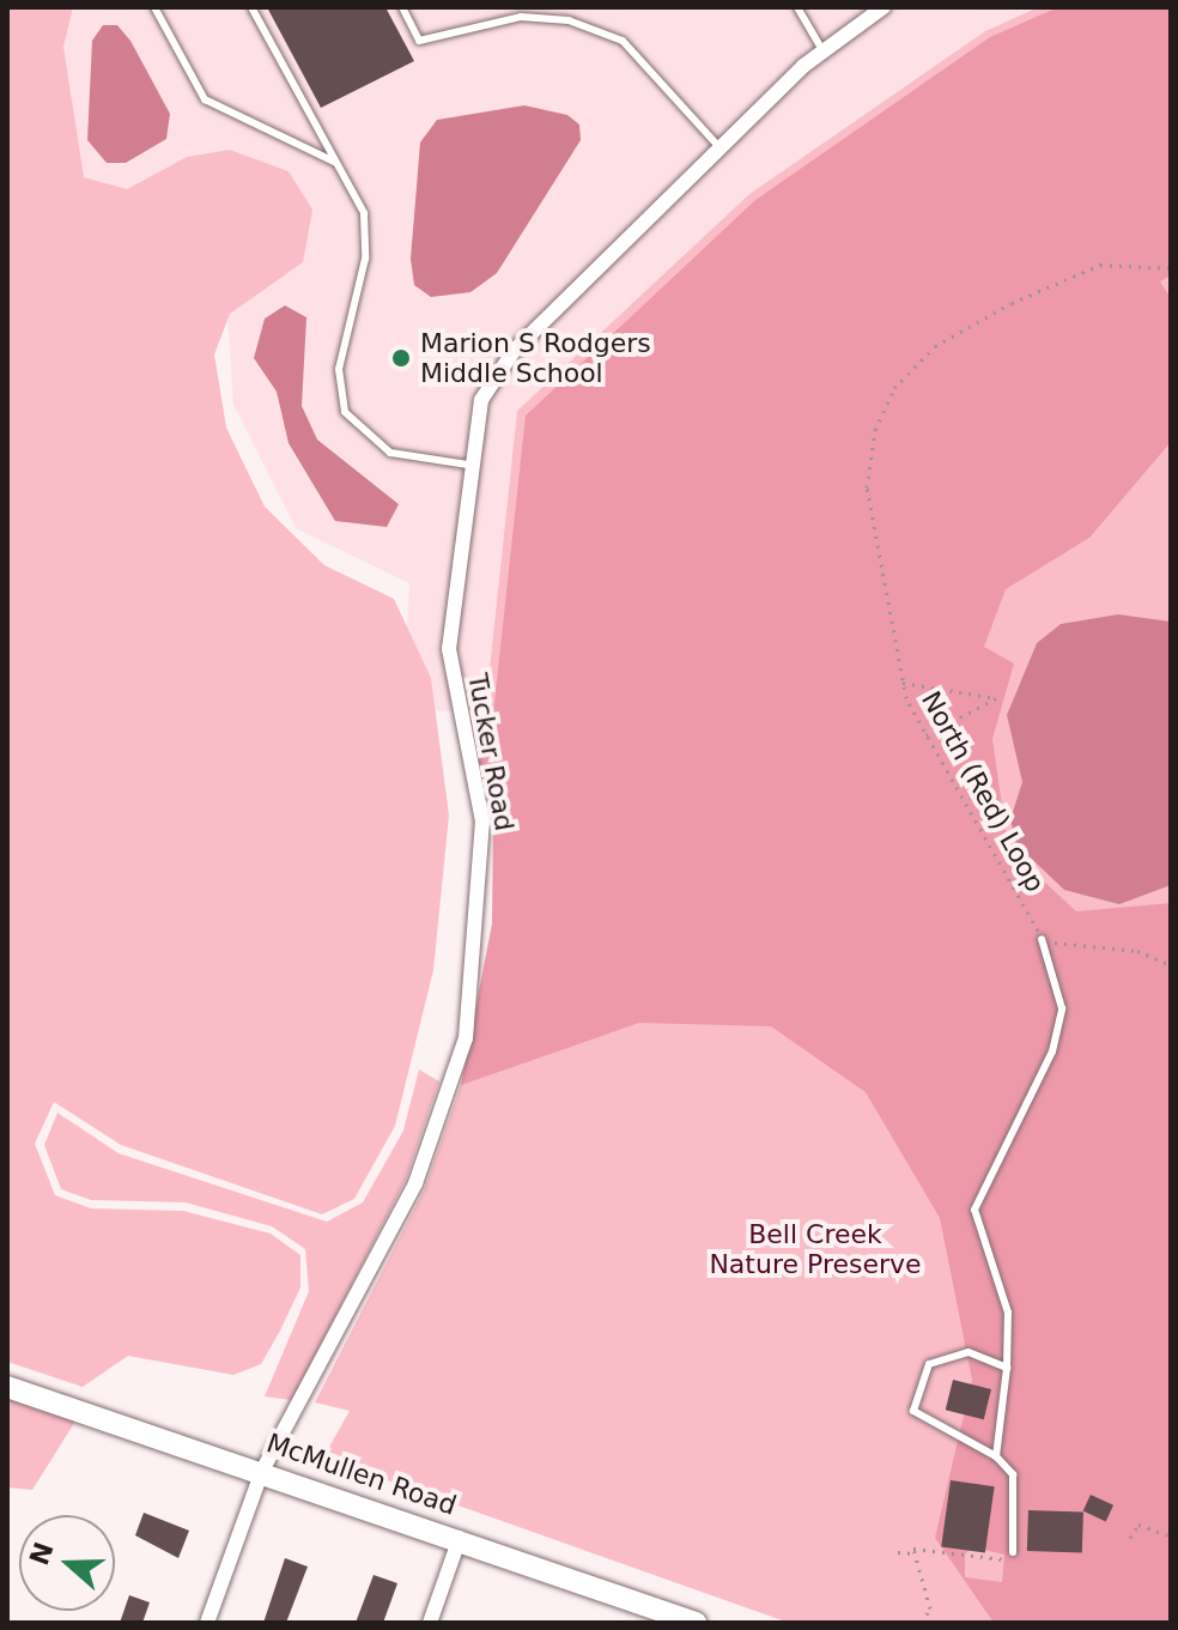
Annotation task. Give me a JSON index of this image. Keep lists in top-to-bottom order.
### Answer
{
  "streets": {
    "street": ["Tucker Road", "McMullen Road"],
    "path": ["North (Red) Loop"]
  },
  "crossings": [
    ["Tucker Road", "McMullen Road"]
  ],
  "parks": ["Bell Creek Nature Preserve"],
  "places": ["Marion S Rodgers Middle School"],
  "north": "left"
}
